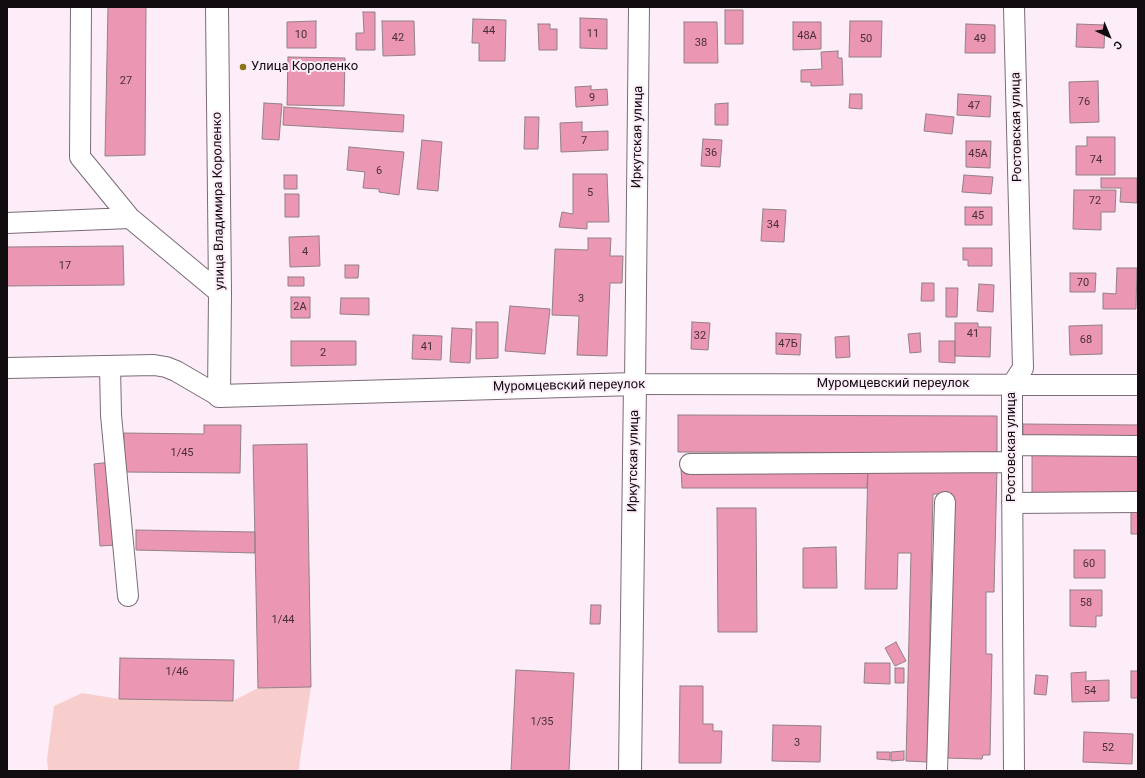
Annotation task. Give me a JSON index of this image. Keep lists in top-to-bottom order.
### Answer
{
  "streets": {
    "main road": ["Иркутская улица", "улица Владимира Короленко", "Муромцевский переулок"],
    "street": ["Ростовская улица"]
  },
  "crossings": [
    ["Ростовская улица", "Муромцевский переулок"],
    ["Иркутская улица", "Муромцевский переулок"],
    ["улица Владимира Короленко", "Муромцевский переулок"]
  ],
  "places": ["Улица Короленко"],
  "house_numbers": [
    "44",
    "11",
    "10",
    "48А",
    "42",
    "50",
    "49",
    "38",
    "27",
    "9",
    "76",
    "47",
    "7",
    "36",
    "45А",
    "74",
    "6",
    "5",
    "72",
    "45",
    "34",
    "4",
    "17",
    "70",
    "3",
    "2А",
    "41",
    "32",
    "68",
    "47Б",
    "41",
    "2",
    "1/45",
    "60",
    "58",
    "1/44",
    "1/46",
    "54",
    "1/35",
    "3",
    "52"
  ],
  "north": "bottom right"
}
